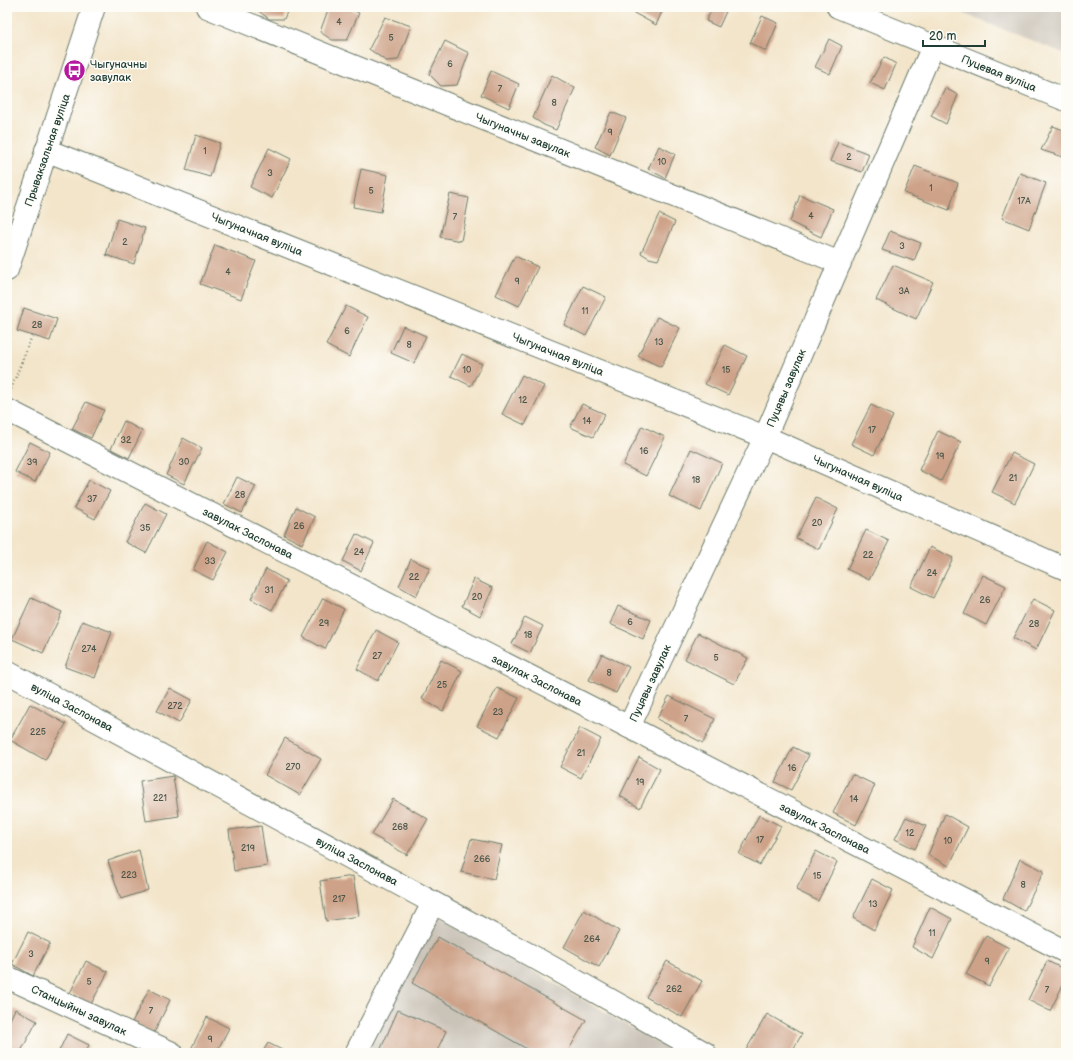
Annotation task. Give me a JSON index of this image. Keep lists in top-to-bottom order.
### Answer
{
  "streets": {
    "street": [
      "Пуцевая вуліца",
      "Чыгуначны завулак",
      "Прывакзальная вуліца",
      "Чыгуначная вуліца",
      "Пуцявы завулак",
      "завулак Заслонава",
      "вуліца Заслонава",
      "Станцыйны завулак"
    ]
  },
  "crossings": [
    ["Пуцевая вуліца", "Пуцявы завулак"],
    ["Чыгуначны завулак", "Пуцявы завулак"],
    ["Прывакзальная вуліца", "Чыгуначная вуліца"],
    ["Чыгуначная вуліца", "Пуцявы завулак"],
    ["Пуцявы завулак", "завулак Заслонава"]
  ],
  "places": {
    "bus stop": ["Чыгуначны завулак"]
  },
  "house_numbers": [
    "4",
    "5",
    "6",
    "7",
    "8",
    "9",
    "1",
    "2",
    "10",
    "3",
    "1",
    "5",
    "17А",
    "4",
    "7",
    "2",
    "3",
    "4",
    "9",
    "3А",
    "11",
    "28",
    "6",
    "13",
    "8",
    "10",
    "15",
    "12",
    "14",
    "17",
    "32",
    "16",
    "19",
    "39",
    "30",
    "21",
    "18",
    "28",
    "37",
    "20",
    "26",
    "35",
    "24",
    "22",
    "33",
    "24",
    "22",
    "31",
    "20",
    "26",
    "6",
    "29",
    "28",
    "18",
    "274",
    "27",
    "5",
    "8",
    "25",
    "272",
    "23",
    "7",
    "225",
    "21",
    "270",
    "16",
    "19",
    "221",
    "14",
    "268",
    "12",
    "17",
    "10",
    "219",
    "266",
    "223",
    "15",
    "8",
    "217",
    "13",
    "11",
    "264",
    "3",
    "9",
    "5",
    "262",
    "7",
    "7",
    "9"
  ],
  "scale_bar": "20 m"
}
